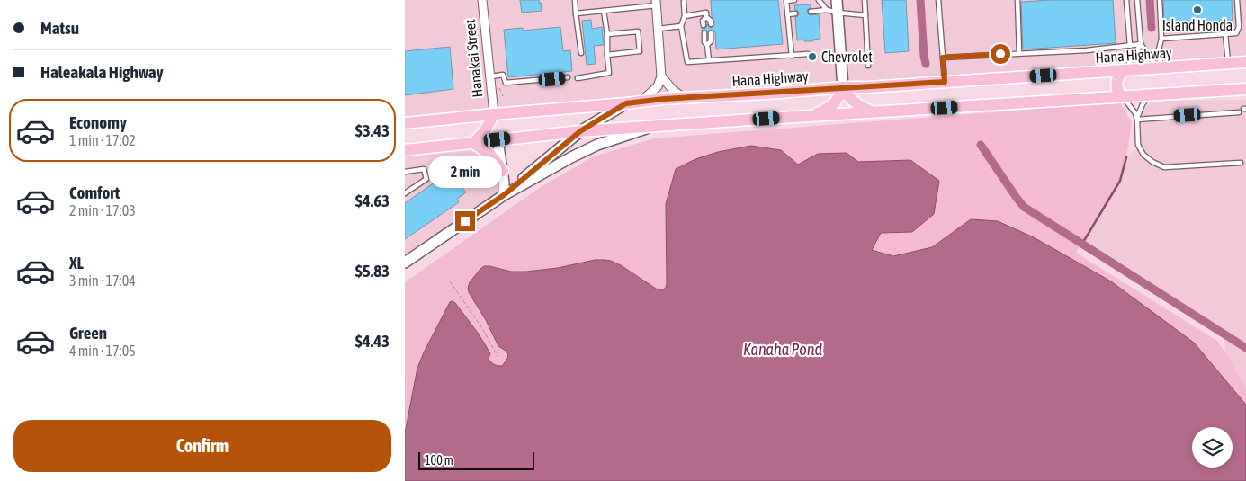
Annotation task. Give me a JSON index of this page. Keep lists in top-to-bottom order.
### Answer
{
  "streets": {
    "main road": ["Hana Highway"],
    "street": ["Hanakai Street"]
  },
  "crossings": [
    ["Hana Highway", "Hanakai Street"]
  ],
  "water": ["Kanaha Pond"],
  "places": ["Island Honda", "Chevrolet"],
  "scale_bar": "100 m",
  "page": {
    "banner": ["Matsu", "Haleakala Highway"],
    "list": [
      {
        "name": "Economy",
        "note": "1 min · 17:02",
        "value": "$3.43"
      },
      {
        "name": "Comfort",
        "note": "2 min · 17:03",
        "value": "$4.63"
      },
      {
        "name": "XL",
        "note": "3 min · 17:04",
        "value": "$5.83"
      },
      {
        "name": "Green",
        "note": "4 min · 17:05",
        "value": "$4.43"
      }
    ],
    "bubble": "2 min",
    "buttons": "Confirm",
    "scale": "100 m"
  }
}
